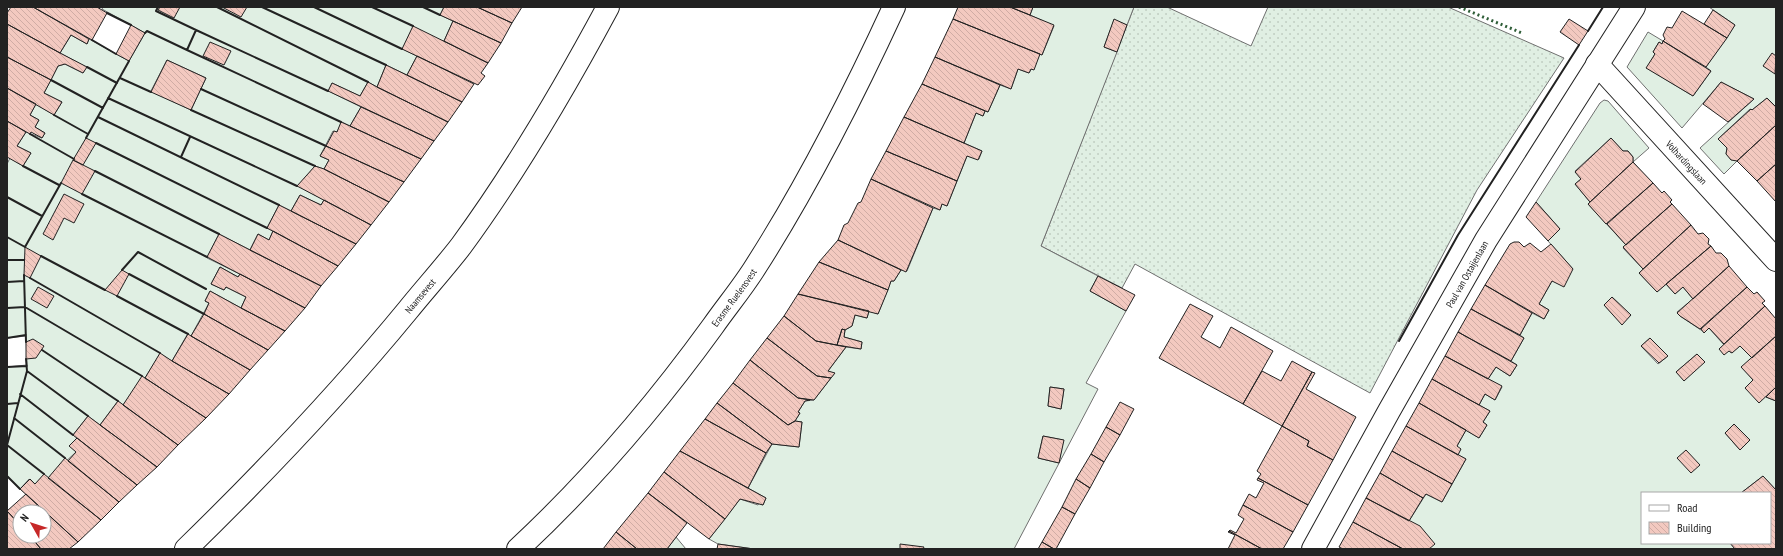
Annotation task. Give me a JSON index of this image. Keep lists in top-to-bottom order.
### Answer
{
  "streets": {
    "main road": [
      "Volhardingslaan",
      "Paul van Ostaijenlaan",
      "Naamsevest",
      "Erasme Ruelensvest"
    ]
  },
  "crossings": [
    ["Volhardingslaan", "Paul van Ostaijenlaan"]
  ],
  "legend": ["Road", "Building"],
  "north": "top left"
}
